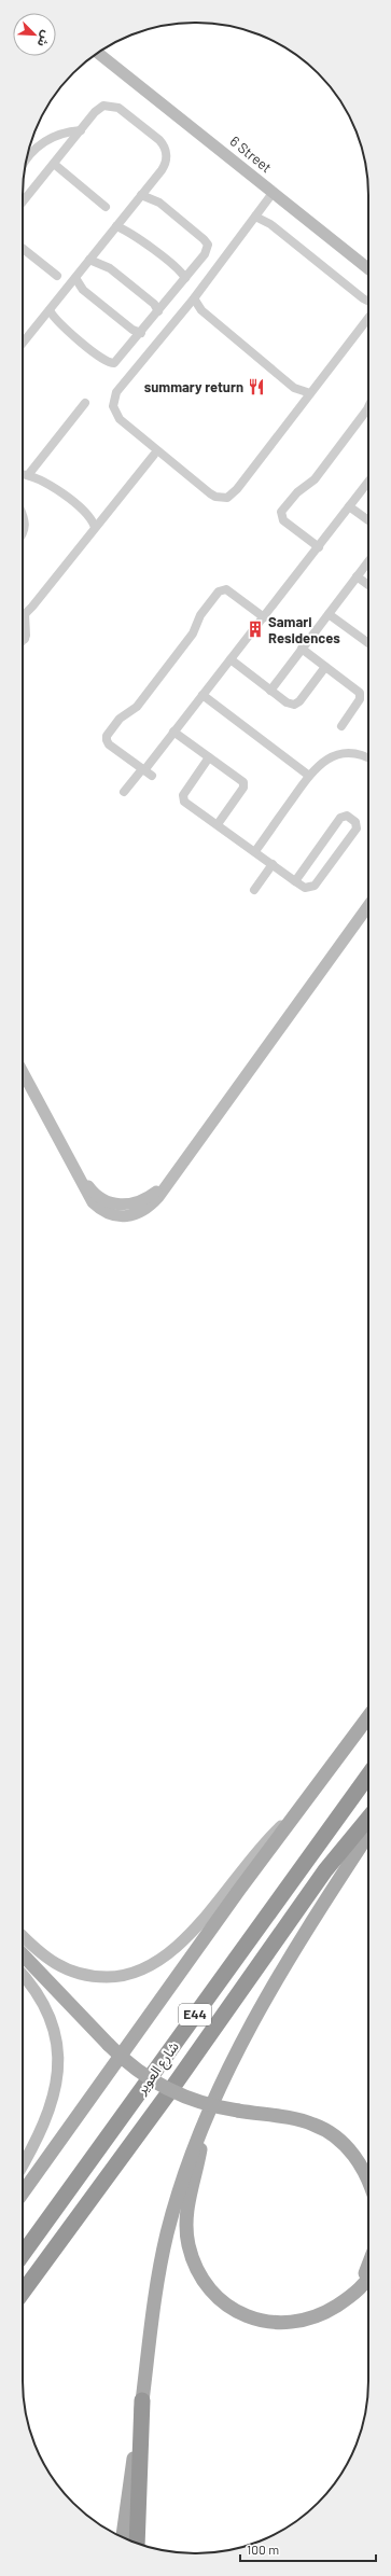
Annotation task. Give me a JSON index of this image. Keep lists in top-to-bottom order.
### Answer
{
  "streets": {
    "highway": ["E44", "شارع العوير"],
    "street": ["6 Street"]
  },
  "places": {
    "restaurant": ["summary return"],
    "building": ["Samari Residences"]
  },
  "scale_bar": "100 m",
  "north": "bottom right"
}
